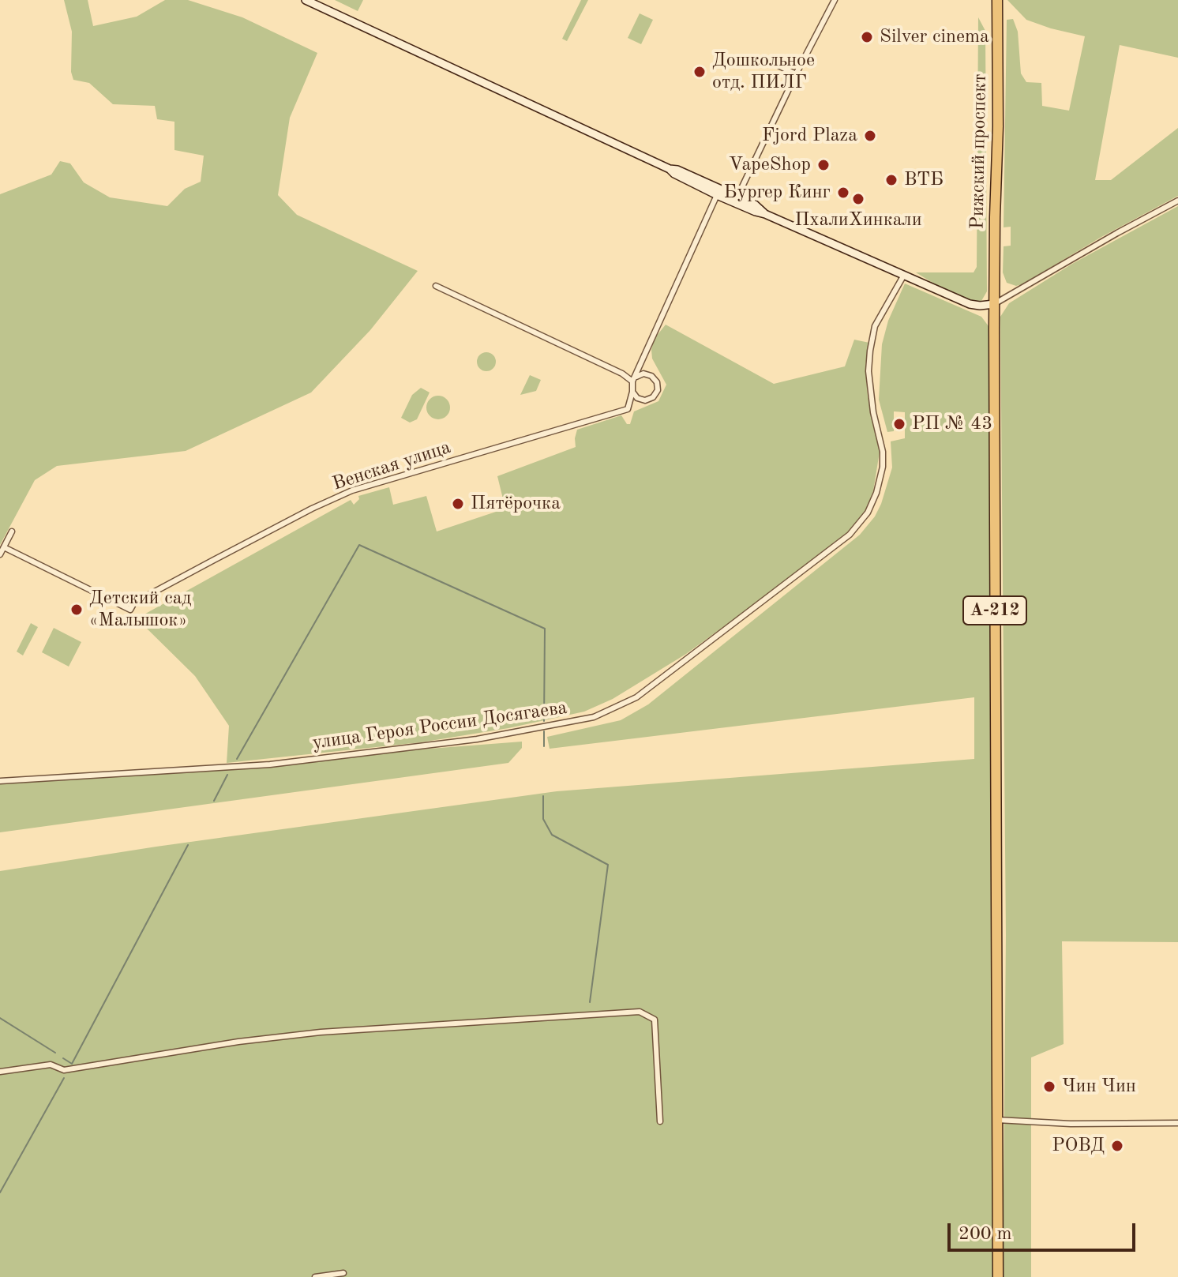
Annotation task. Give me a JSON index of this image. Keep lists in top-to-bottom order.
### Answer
{
  "streets": {
    "highway": ["Рижский проспект", "А-212"],
    "street": ["Венская улица", "улица Героя России Досягаева"]
  },
  "crossings": [
    ["Рижский проспект", "А-212"]
  ],
  "places": [
    "Silver cinema",
    "Дошкольное отд. ПИЛГ",
    "Fjord Plaza",
    "VapeShop",
    "ВТБ",
    "Бургер Кинг",
    "ПхалиХинкали",
    "РП № 43",
    "Пятёрочка",
    "Детский сад «Малышок»",
    "Чин Чин",
    "РОВД"
  ],
  "scale_bar": "200 m"
}
